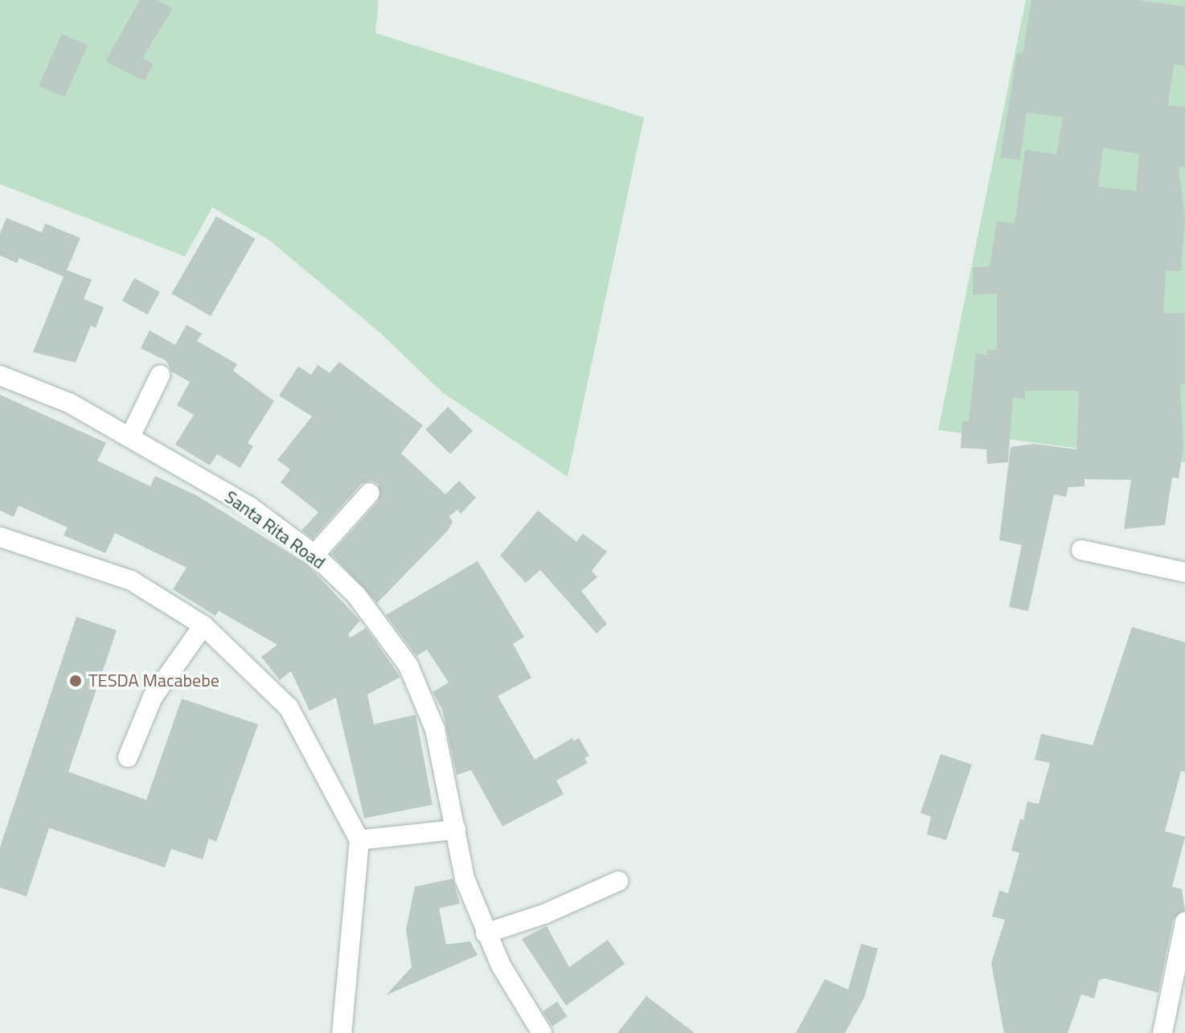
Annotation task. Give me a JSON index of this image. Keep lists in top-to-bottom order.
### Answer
{
  "streets": {
    "street": ["Santa Rita Road"]
  },
  "places": ["TESDA Macabebe"]
}
